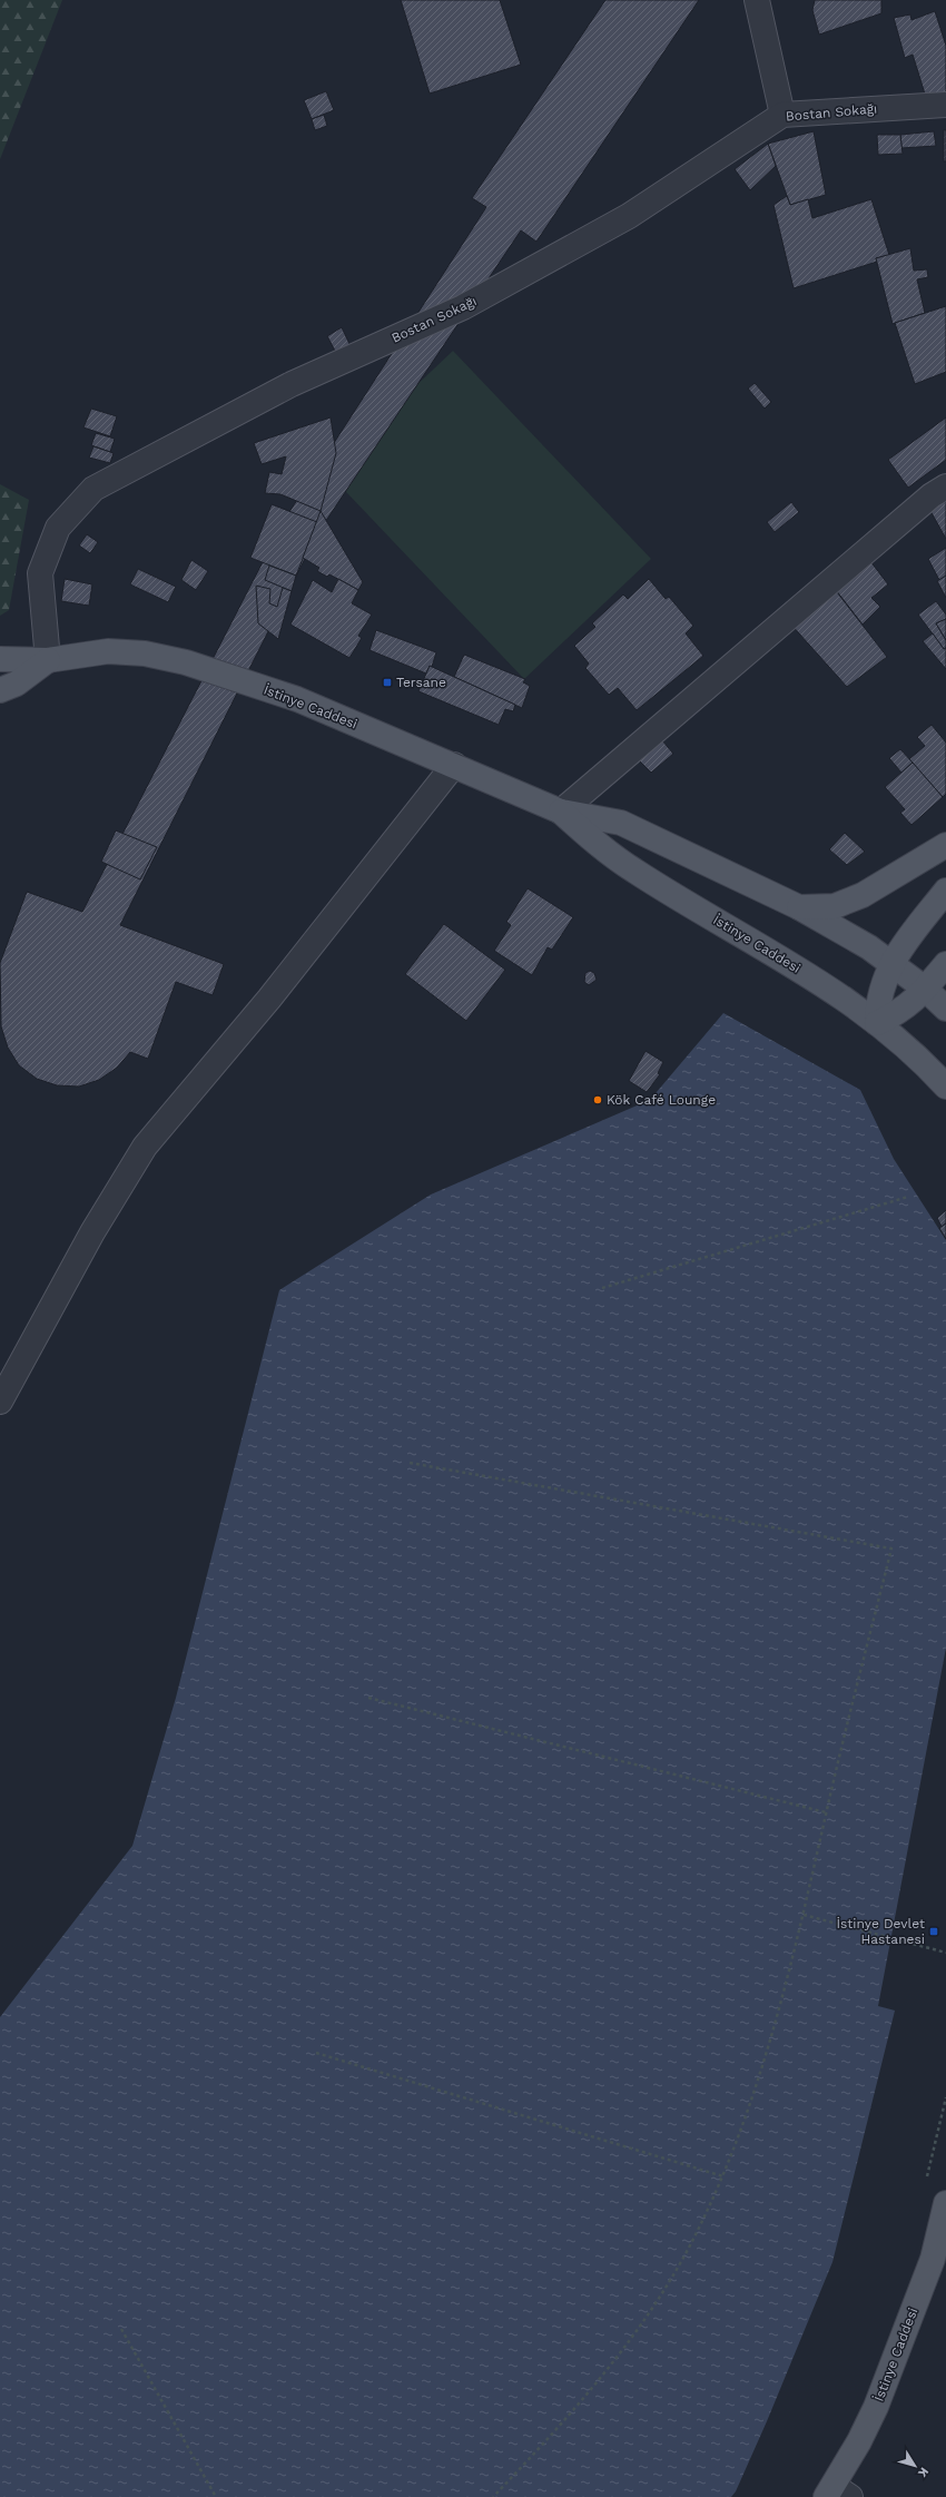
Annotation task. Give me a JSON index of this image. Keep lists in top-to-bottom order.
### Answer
{
  "streets": {
    "main road": ["İstinye Caddesi"],
    "street": ["Bostan Sokağı"]
  },
  "crossings": [
    ["Bostan Sokağı", "İstinye Caddesi"]
  ],
  "places": {
    "transit": ["Tersane", "İstinye Devlet Hastanesi"],
    "other": ["Kök Café Lounge"]
  },
  "north": "bottom right"
}
